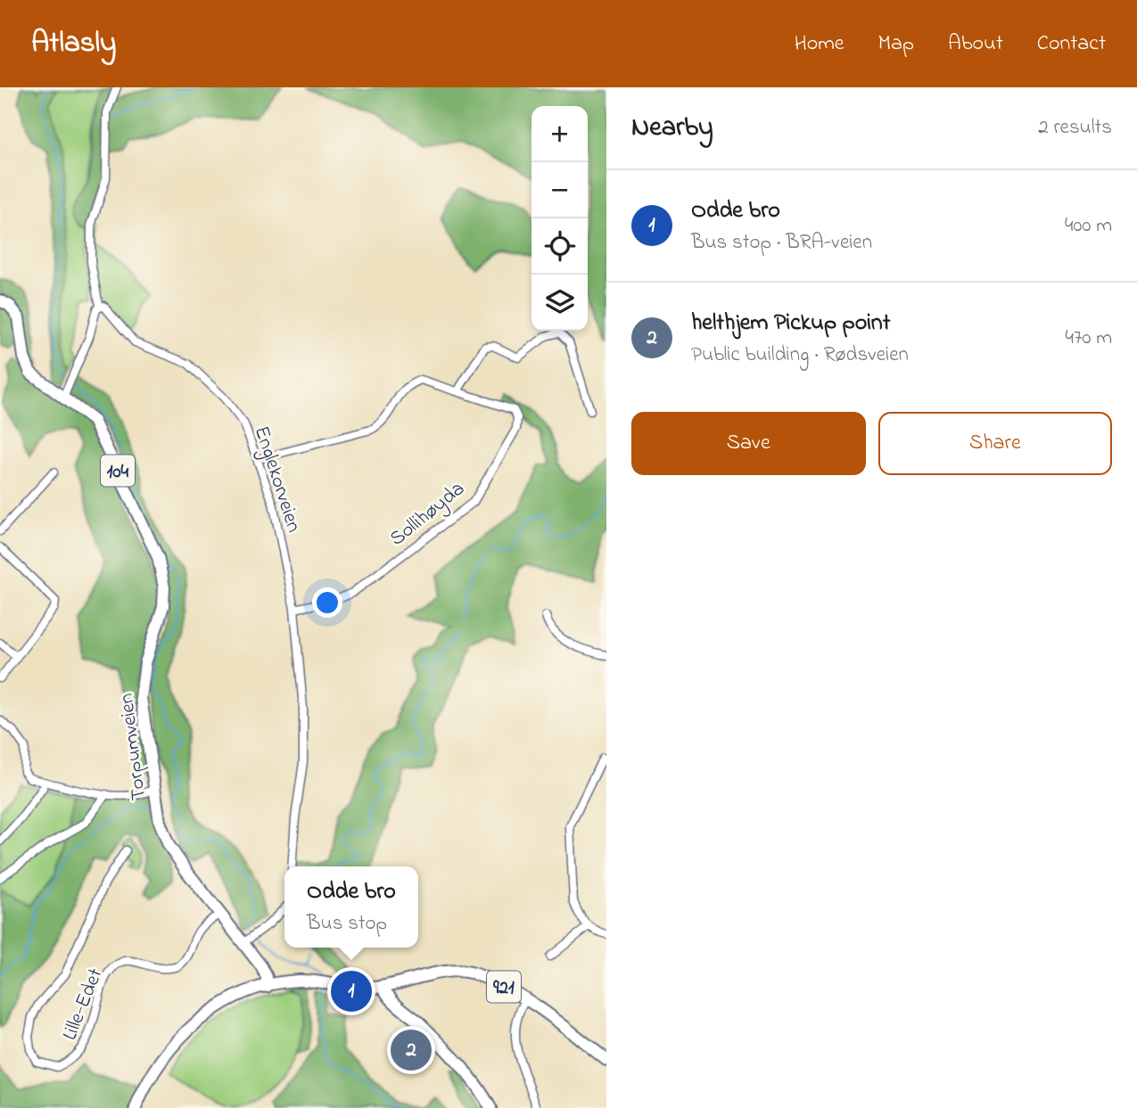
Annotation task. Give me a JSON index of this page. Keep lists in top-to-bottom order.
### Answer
{
  "streets": {
    "main road": ["104", "Torpumveien", "921"],
    "street": ["Englekorveien", "Sollihøyda", "Lille-Edet"]
  },
  "crossings": [
    ["Englekorveien", "Sollihøyda"],
    ["Torpumveien", "Lille-Edet"]
  ],
  "page": {
    "header": "Atlasly",
    "nav": [
      "Home",
      "Map",
      "About",
      "Contact"
    ],
    "heading": ["Nearby", "2 results"],
    "map_buttons": ["+", "−"],
    "list": [
      {
        "mark": "1",
        "name": "Odde bro",
        "note": "Bus stop · BRA-veien",
        "value": "400 m"
      },
      {
        "mark": "2",
        "name": "helthjem Pickup point",
        "note": "Public building · Rødsveien",
        "value": "470 m"
      }
    ],
    "buttons": ["Save", "Share"],
    "popup": ["Odde bro", "Bus stop"],
    "pins": ["1", "2"]
  }
}
